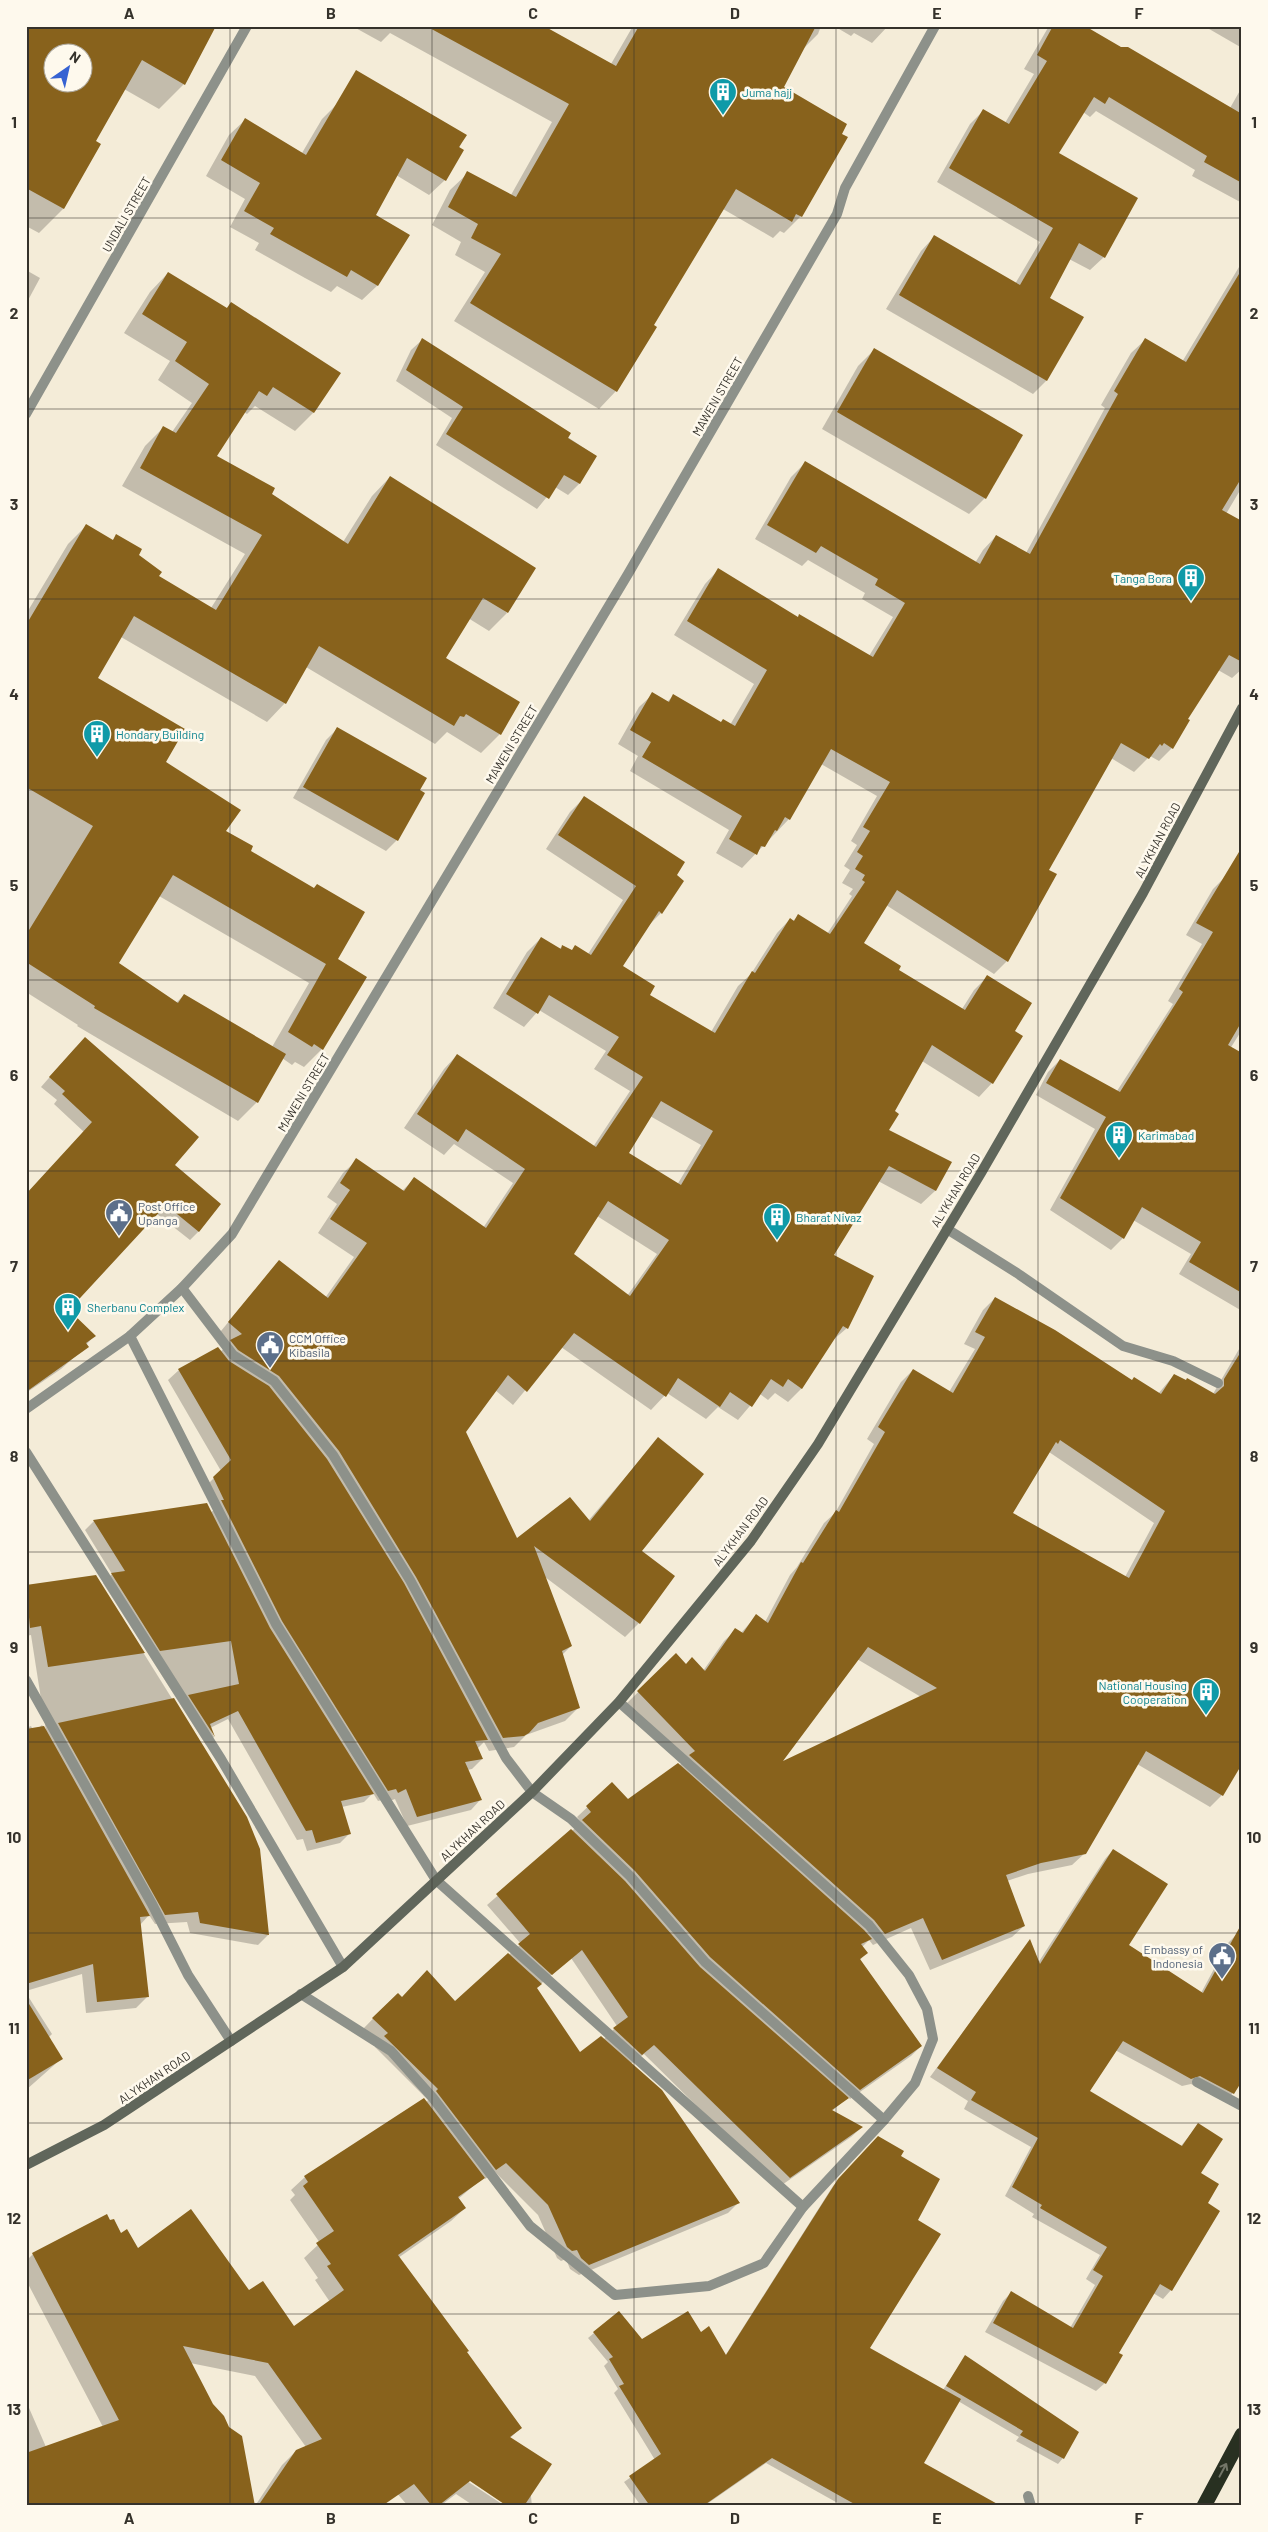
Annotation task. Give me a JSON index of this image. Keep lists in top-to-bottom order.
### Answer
{
  "streets": {
    "street": ["UNDALI STREET", "MAWENI STREET", "ALYKHAN ROAD"]
  },
  "places": {
    "building": [
      "Juma hajj",
      "Tanga Bora",
      "Hondary Building",
      "Karimabad",
      "Bharat Nivaz",
      "Sherbanu Complex",
      "National Housing Cooperation"
    ],
    "public building": ["Post Office Upanga", "CCM Office Kibasila", "Embassy of Indonesia"]
  },
  "north": "top right",
  "grid": {
    "columns": [
      "A",
      "B",
      "C",
      "D",
      "E",
      "F"
    ],
    "rows": [
      "1",
      "2",
      "3",
      "4",
      "5",
      "6",
      "7",
      "8",
      "9",
      "10",
      "11",
      "12",
      "13"
    ]
  }
}
